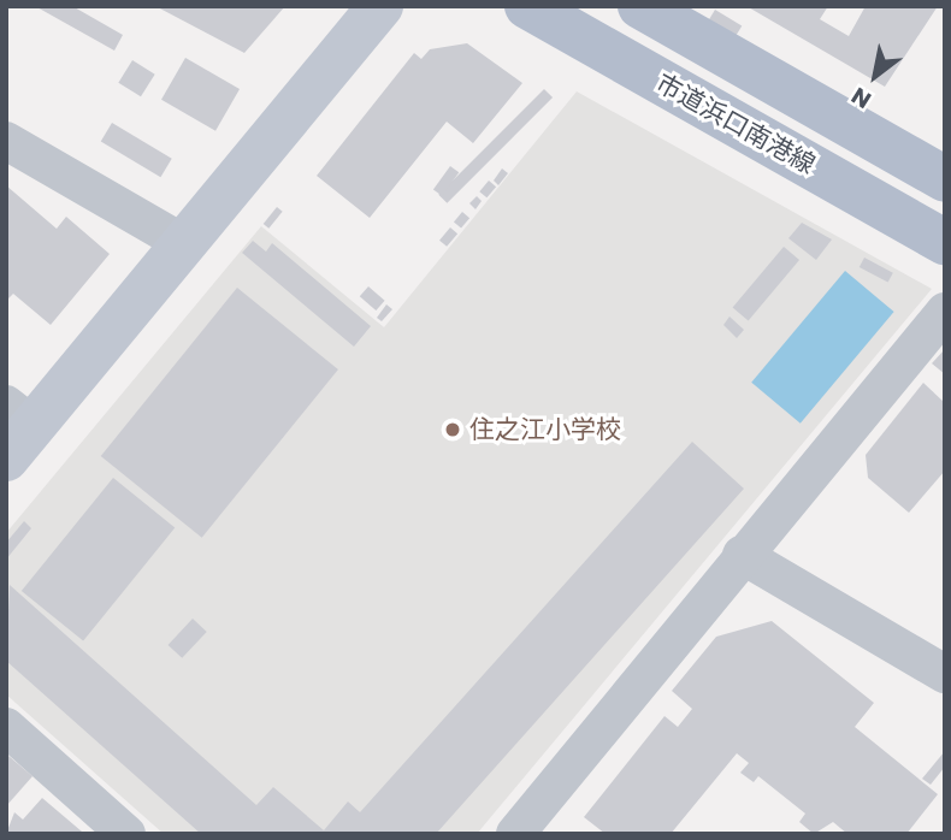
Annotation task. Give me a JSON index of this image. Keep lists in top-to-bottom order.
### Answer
{
  "streets": {
    "main road": ["市道浜口南港線"]
  },
  "places": ["住之江小学校"],
  "north": "bottom left"
}
